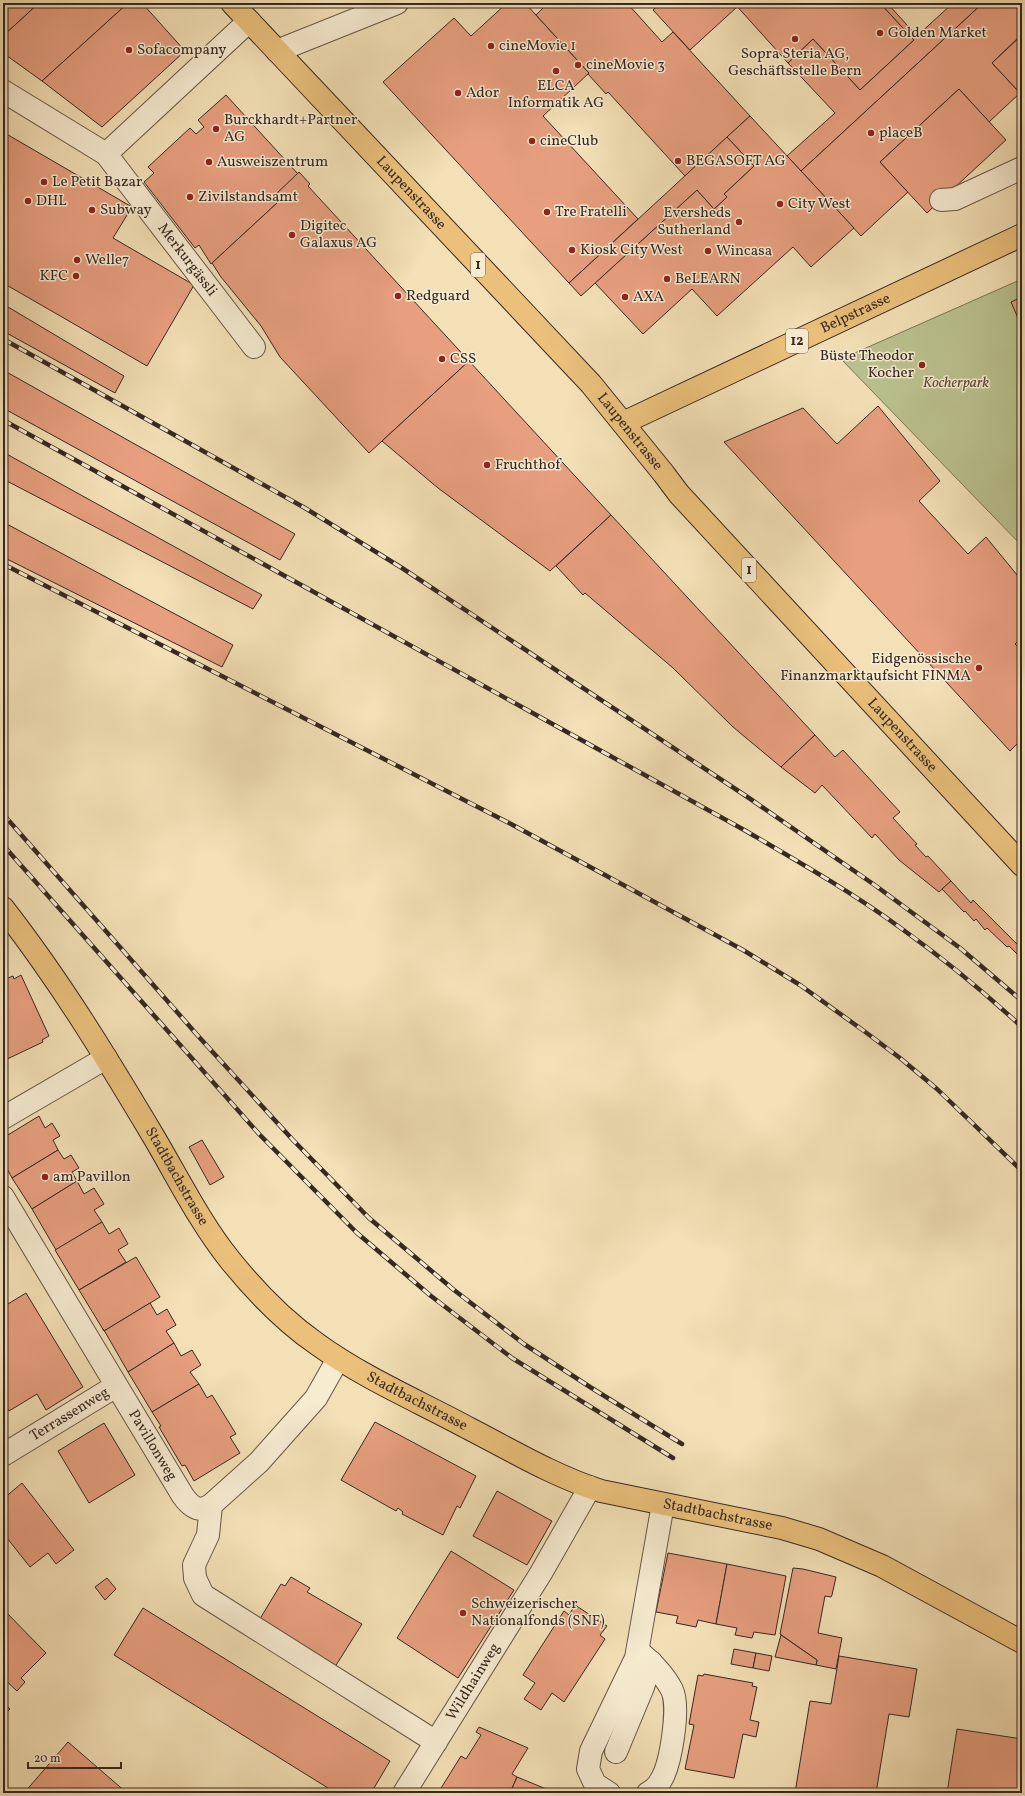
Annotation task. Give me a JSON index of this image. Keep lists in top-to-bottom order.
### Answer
{
  "streets": {
    "main road": [
      "Laupenstrasse",
      "1",
      "Belpstrasse",
      "12",
      "Stadtbachstrasse"
    ],
    "street": [
      "Merkurgässli",
      "Terrassenweg",
      "Pavillonweg",
      "Wildhainweg"
    ]
  },
  "crossings": [
    ["Laupenstrasse", "Belpstrasse"],
    ["Stadtbachstrasse", "Wildhainweg"],
    ["Terrassenweg", "Pavillonweg"]
  ],
  "parks": ["Kocherpark"],
  "places": [
    "Golden Market",
    "Sopra Steria AG, Geschäftsstelle Bern",
    "cineMovie 1",
    "Sofacompany",
    "cineMovie 3",
    "ELCA Informatik AG",
    "Ador",
    "Burckhardt+Partner AG",
    "placeB",
    "cineClub",
    "BEGASOFT AG",
    "Ausweiszentrum",
    "Le Petit Bazar",
    "Zivilstandsamt",
    "DHL",
    "City West",
    "Subway",
    "Tre Fratelli",
    "Eversheds Sutherland",
    "Digitec Galaxus AG",
    "Kiosk City West",
    "Wincasa",
    "Welle7",
    "KFC",
    "BeLEARN",
    "Redguard",
    "AXA",
    "CSS",
    "Büste Theodor Kocher",
    "Fruchthof",
    "Eidgenössische Finanzmarktaufsicht FINMA",
    "am Pavillon",
    "Schweizerischer Nationalfonds (SNF)"
  ],
  "scale_bar": "20 m"
}
